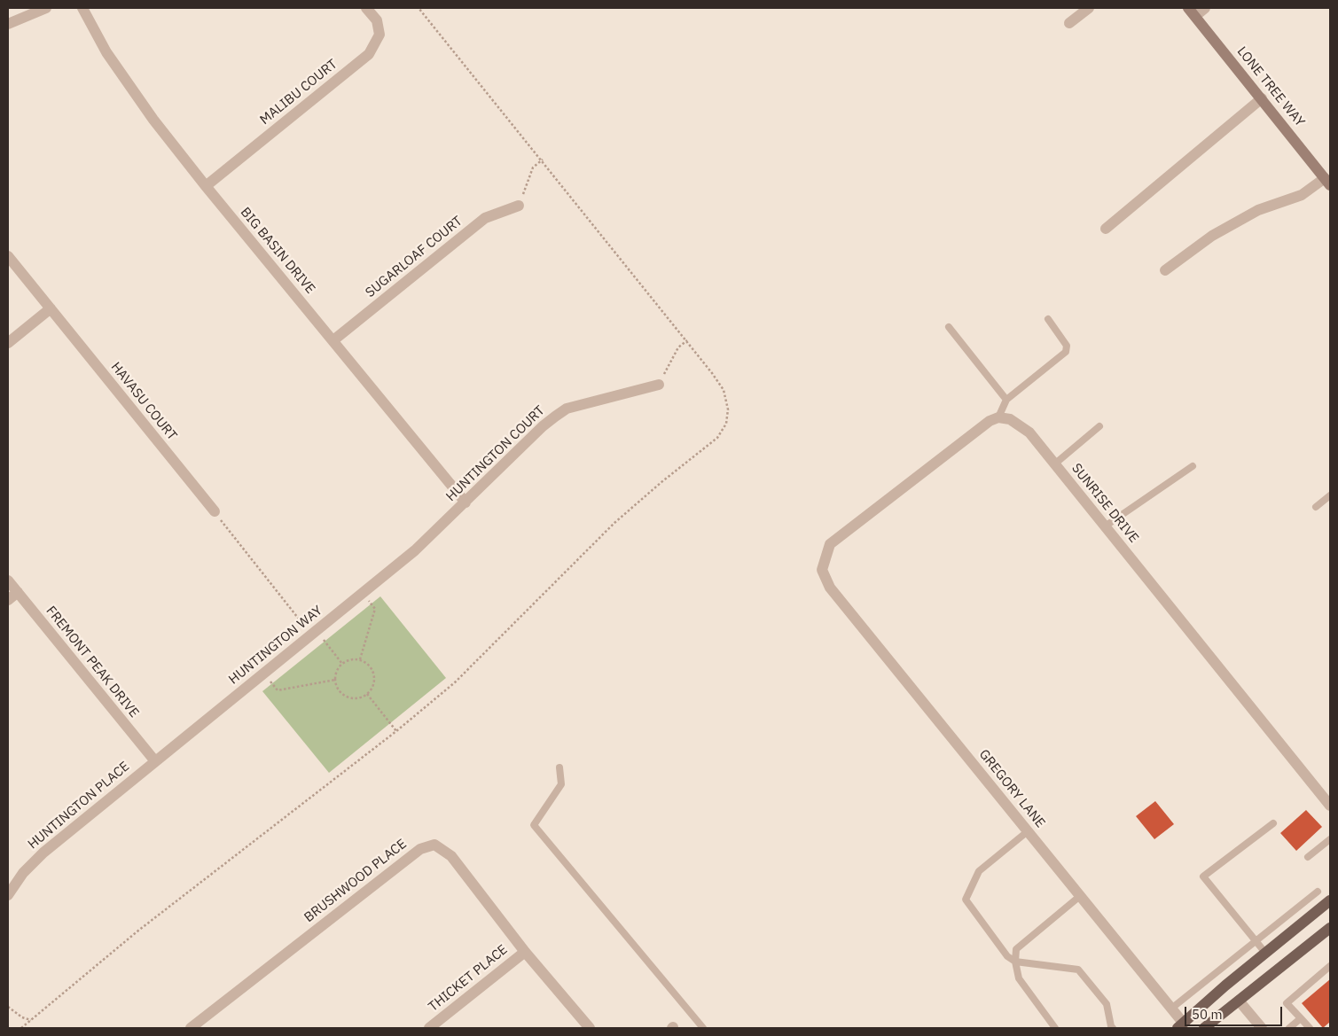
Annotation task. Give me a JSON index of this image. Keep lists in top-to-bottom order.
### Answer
{
  "streets": {
    "main road": ["LONE TREE WAY"],
    "street": [
      "MALIBU COURT",
      "BIG BASIN DRIVE",
      "SUGARLOAF COURT",
      "HAVASU COURT",
      "HUNTINGTON COURT",
      "SUNRISE DRIVE",
      "HUNTINGTON WAY",
      "FREMONT PEAK DRIVE",
      "GREGORY LANE",
      "HUNTINGTON PLACE",
      "BRUSHWOOD PLACE",
      "THICKET PLACE"
    ]
  },
  "crossings": [
    ["MALIBU COURT", "BIG BASIN DRIVE"],
    ["BIG BASIN DRIVE", "SUGARLOAF COURT"],
    ["BIG BASIN DRIVE", "HUNTINGTON COURT"],
    ["HUNTINGTON COURT", "HUNTINGTON WAY"],
    ["SUNRISE DRIVE", "GREGORY LANE"],
    ["HUNTINGTON WAY", "FREMONT PEAK DRIVE"],
    ["HUNTINGTON WAY", "HUNTINGTON PLACE"],
    ["FREMONT PEAK DRIVE", "HUNTINGTON PLACE"],
    ["BRUSHWOOD PLACE", "THICKET PLACE"]
  ],
  "scale_bar": "50 m"
}
